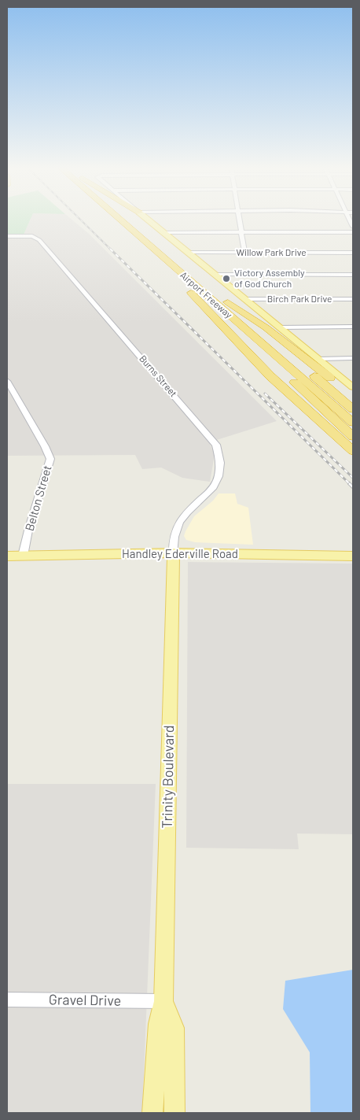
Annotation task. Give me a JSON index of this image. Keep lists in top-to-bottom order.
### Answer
{
  "streets": {
    "highway": ["Airport Freeway"],
    "main road": ["Handley Ederville Road", "Trinity Boulevard"],
    "street": [
      "Willow Park Drive",
      "Birch Park Drive",
      "Burns Street",
      "Belton Street",
      "Gravel Drive"
    ]
  },
  "crossings": [
    ["Willow Park Drive", "Airport Freeway"],
    ["Airport Freeway", "Birch Park Drive"],
    ["Burns Street", "Handley Ederville Road"],
    ["Burns Street", "Trinity Boulevard"],
    ["Belton Street", "Handley Ederville Road"],
    ["Handley Ederville Road", "Trinity Boulevard"],
    ["Trinity Boulevard", "Gravel Drive"]
  ],
  "places": ["Victory Assembly of God Church"]
}
